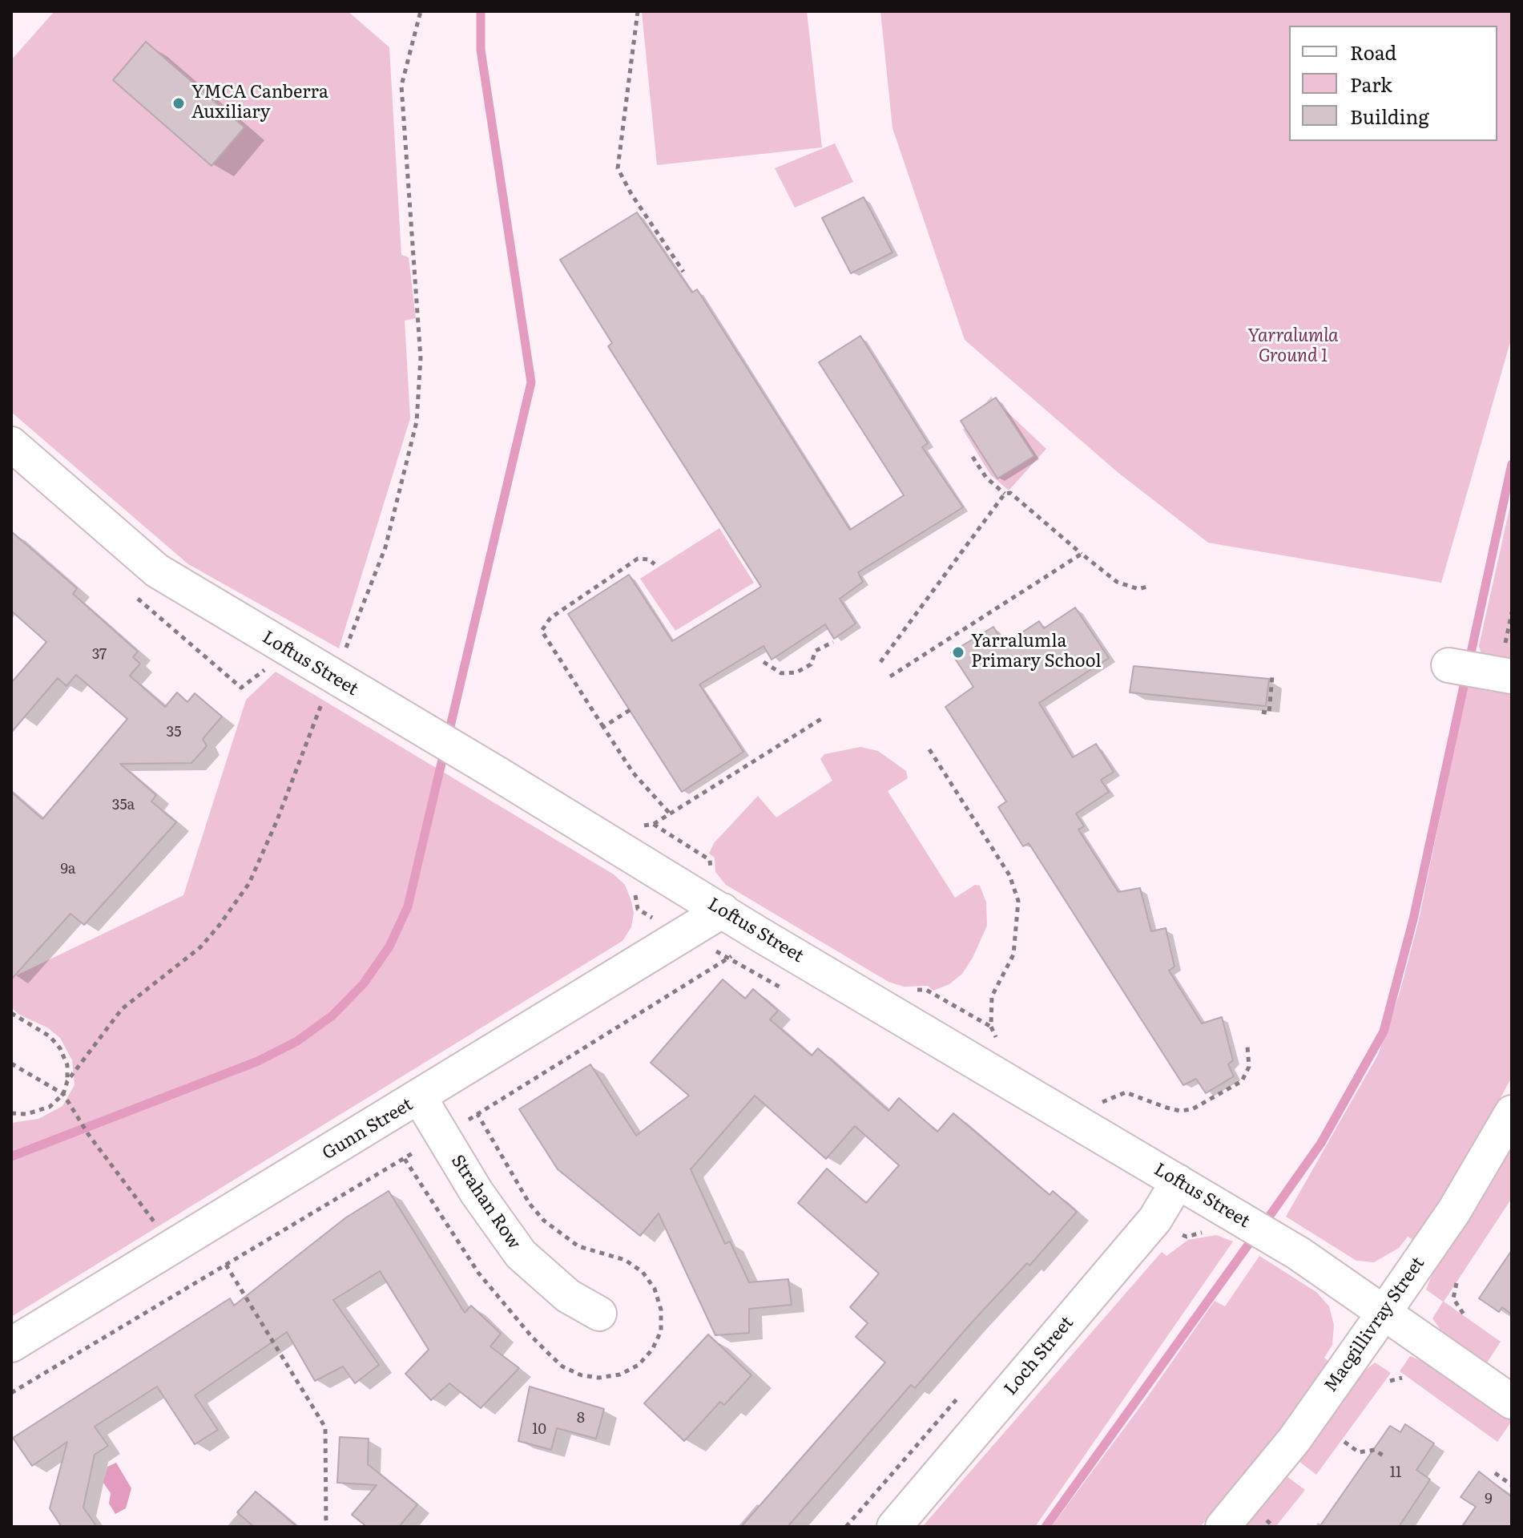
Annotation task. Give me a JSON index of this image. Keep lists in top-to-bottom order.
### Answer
{
  "streets": {
    "street": [
      "Loftus Street",
      "Gunn Street",
      "Strahan Row",
      "Macgillivray Street",
      "Loch Street"
    ]
  },
  "crossings": [
    ["Loftus Street", "Gunn Street"],
    ["Loftus Street", "Macgillivray Street"],
    ["Loftus Street", "Loch Street"],
    ["Gunn Street", "Strahan Row"]
  ],
  "parks": ["Yarralumla Ground 1"],
  "places": ["YMCA Canberra Auxiliary", "Yarralumla Primary School"],
  "house_numbers": [
    "37",
    "35",
    "35a",
    "9a",
    "8",
    "10",
    "11",
    "9"
  ],
  "legend": ["Road", "Park", "Building"]
}
